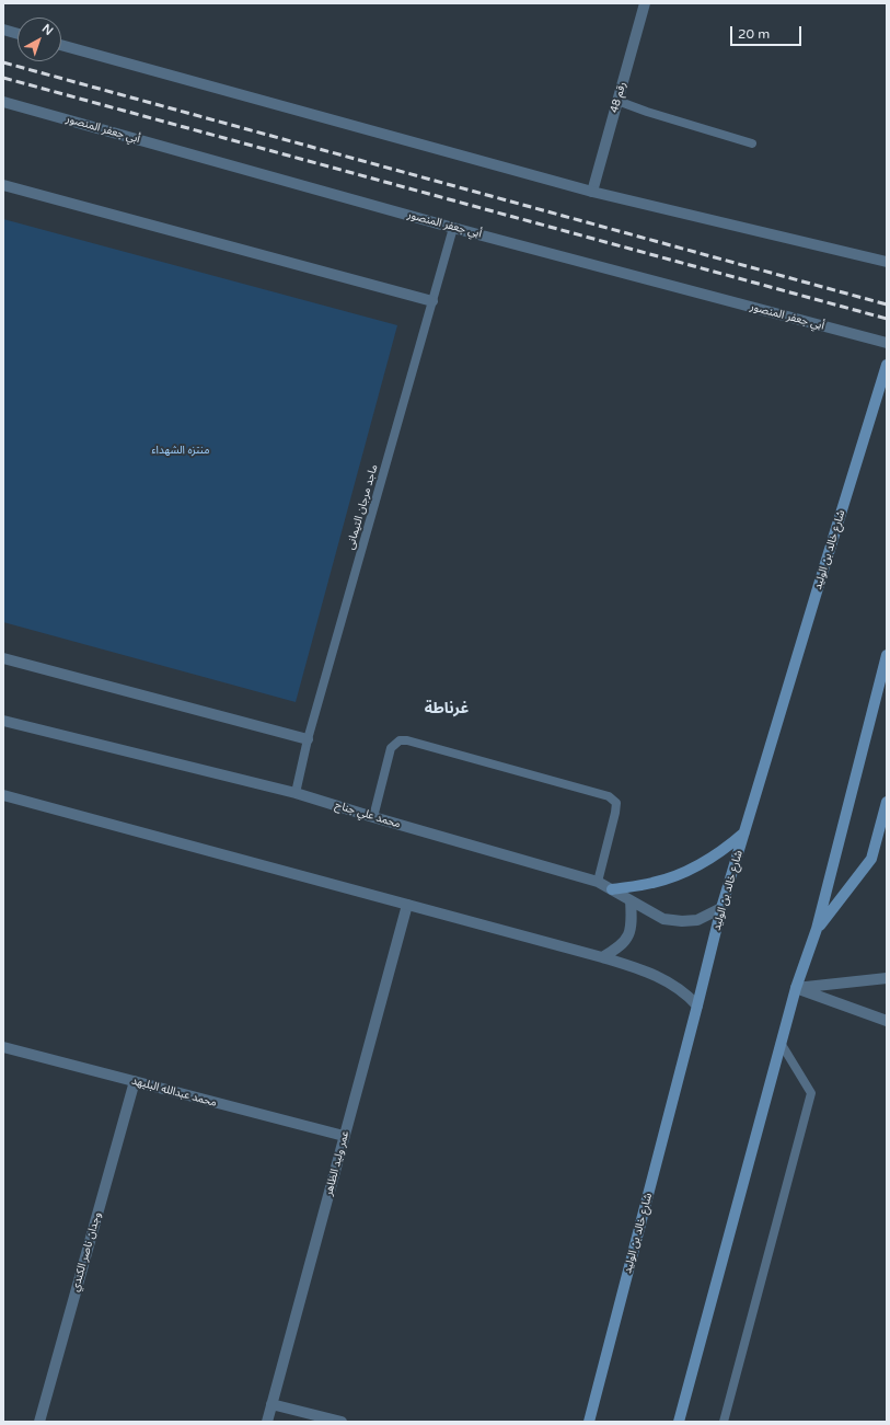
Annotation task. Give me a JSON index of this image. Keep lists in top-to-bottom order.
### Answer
{
  "streets": {
    "main road": ["شارع خالد بن الوليد"],
    "street": [
      "رقم 48",
      "أبي جعفر المنصور",
      "محمد علي جناح",
      "محمد عبدالله البليهد",
      "عمر وليد الظاهر",
      "وجدان ناصر الكندي"
    ],
    "lane": ["ماجد مرجان التيمانى"]
  },
  "crossings": [
    ["أبي جعفر المنصور", "ماجد مرجان التيمانى"],
    ["ماجد مرجان التيمانى", "محمد علي جناح"],
    ["شارع خالد بن الوليد", "محمد علي جناح"],
    ["محمد عبدالله البليهد", "عمر وليد الظاهر"],
    ["محمد عبدالله البليهد", "وجدان ناصر الكندي"]
  ],
  "districts": ["غرناطة"],
  "parks": ["منتزه الشهداء"],
  "scale_bar": "20 m",
  "north": "top right"
}
